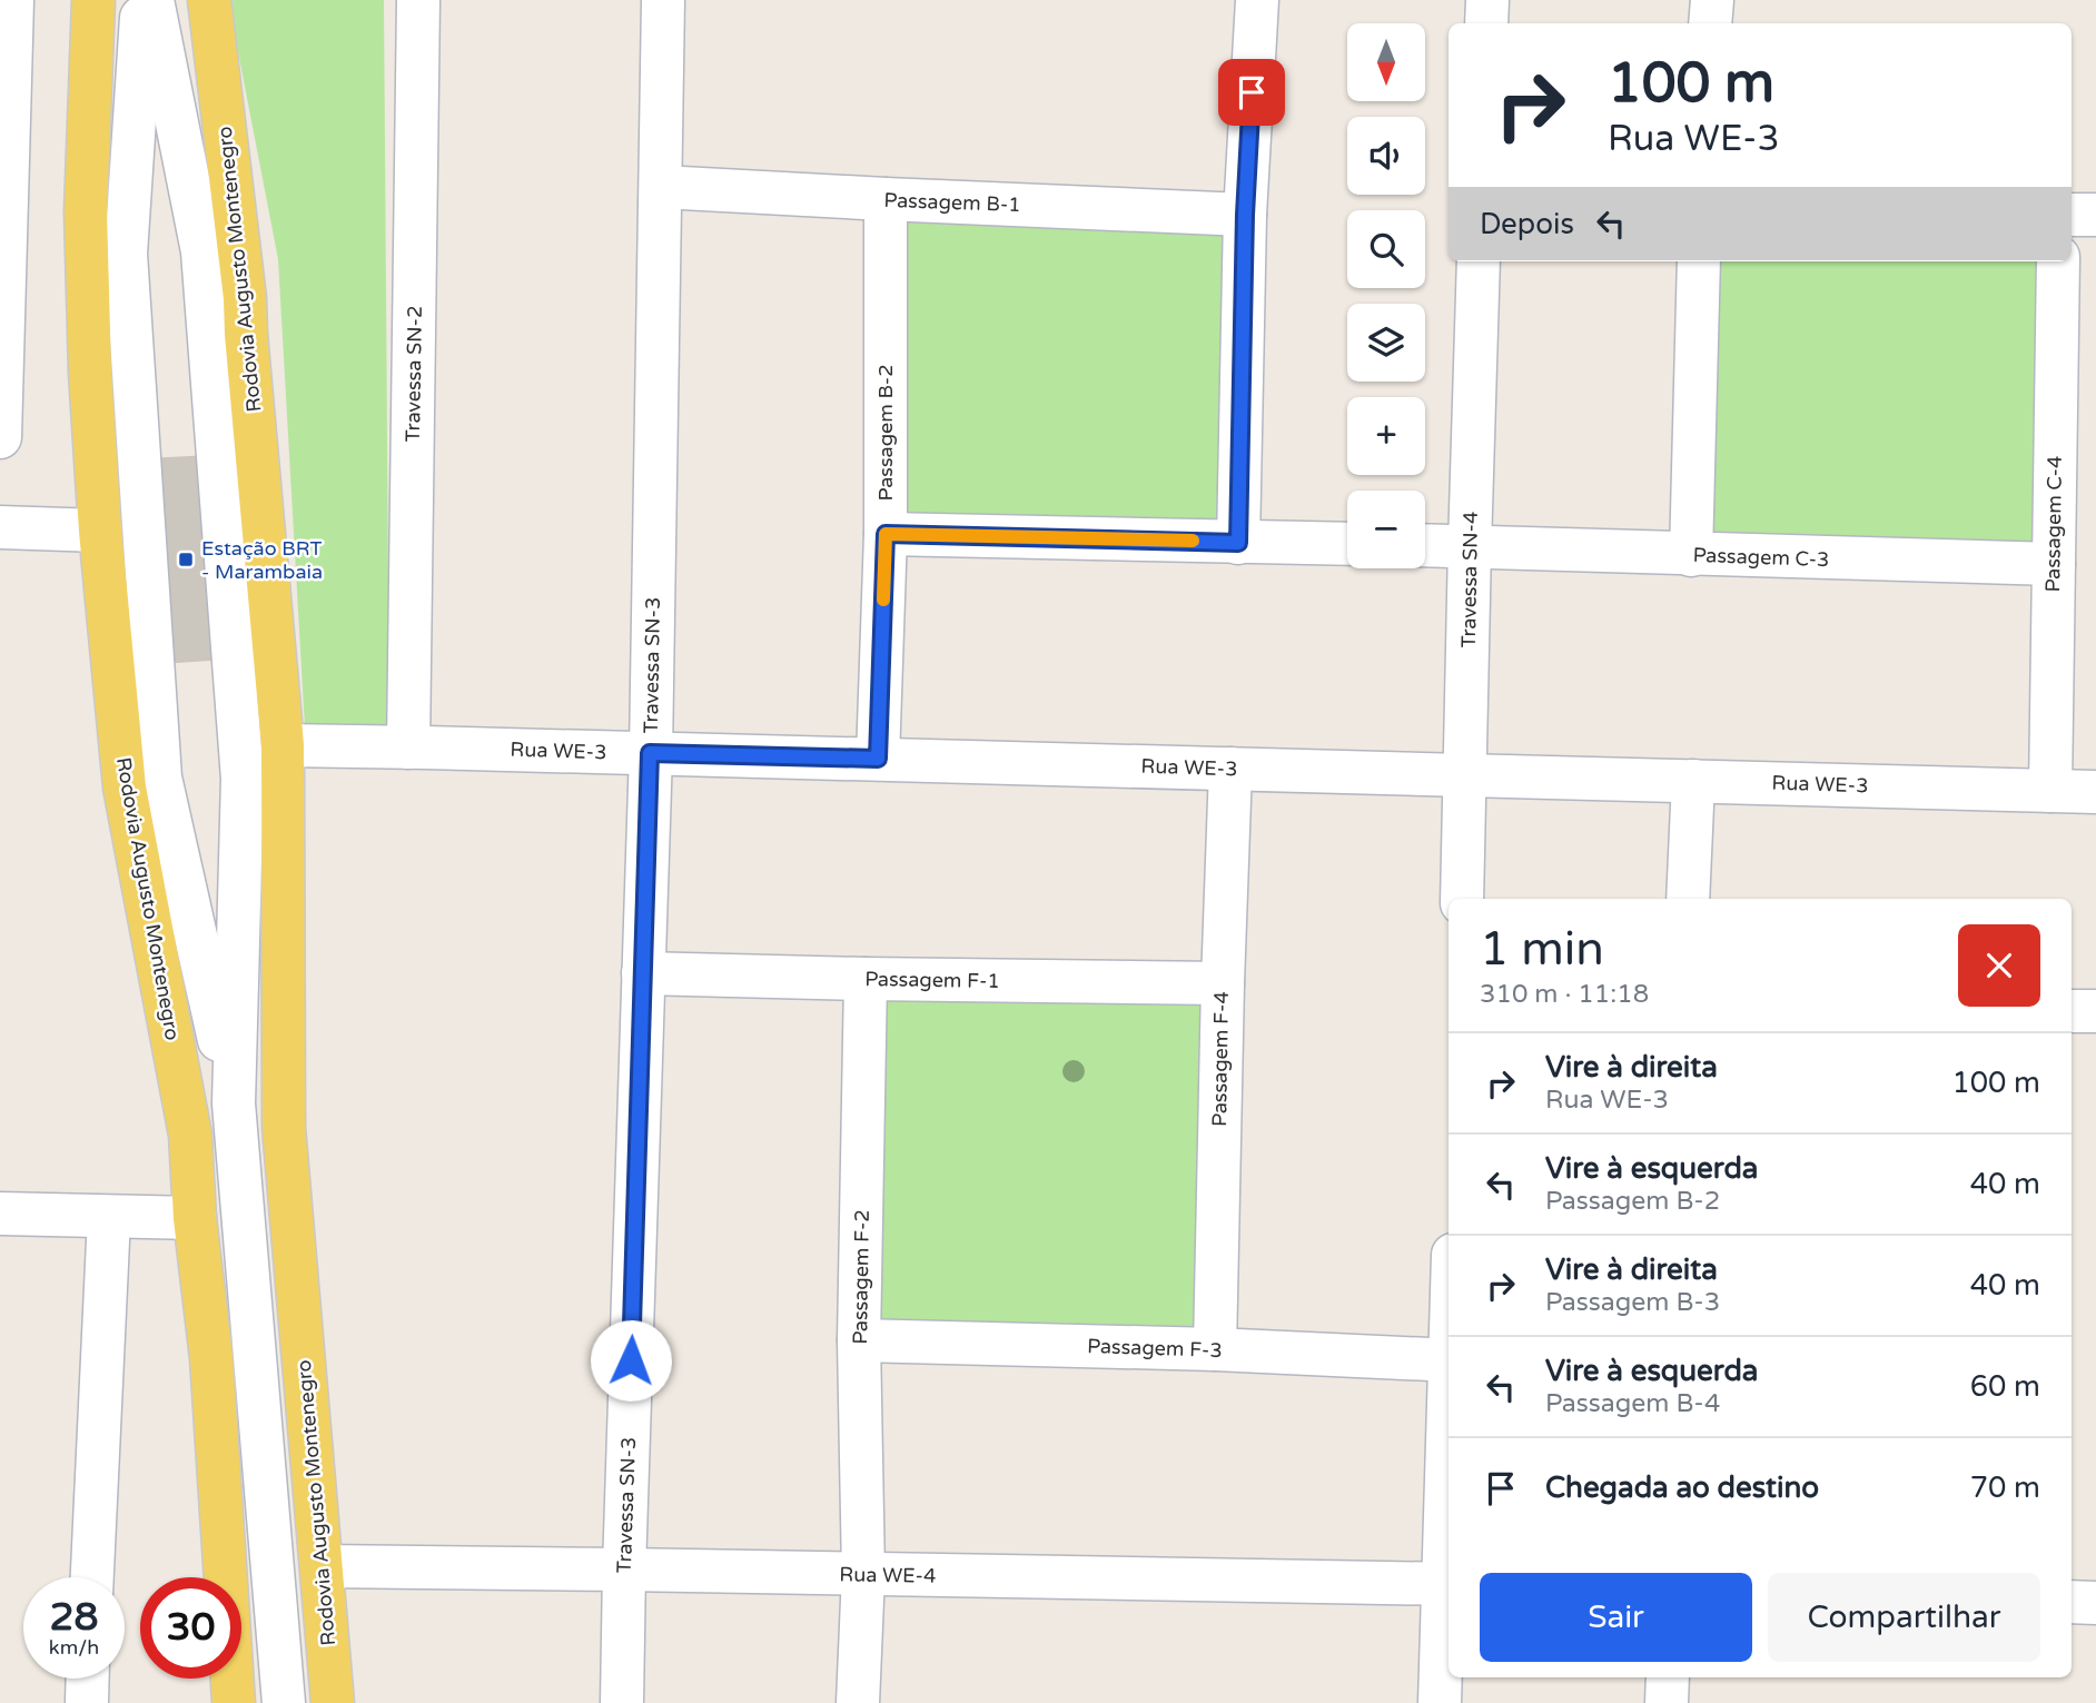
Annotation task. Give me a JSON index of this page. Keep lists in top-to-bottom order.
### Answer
{
  "streets": {
    "main road": ["Rodovia Augusto Montenegro"],
    "street": [
      "Passagem B-1",
      "Travessa SN-2",
      "Passagem B-2",
      "Passagem C-4",
      "Passagem C-3",
      "Travessa SN-4",
      "Travessa SN-3",
      "Rua WE-3",
      "Passagem F-1",
      "Passagem F-4",
      "Passagem F-2",
      "Passagem F-3",
      "Rua WE-4"
    ]
  },
  "crossings": [
    ["Passagem B-1", "Passagem B-2"],
    ["Passagem B-1", "Travessa SN-3"],
    ["Rodovia Augusto Montenegro", "Rua WE-3"],
    ["Rodovia Augusto Montenegro", "Rua WE-4"],
    ["Travessa SN-2", "Rua WE-3"],
    ["Passagem B-2", "Rua WE-3"],
    ["Passagem C-4", "Passagem C-3"],
    ["Passagem C-4", "Rua WE-3"],
    ["Passagem C-3", "Travessa SN-4"],
    ["Travessa SN-4", "Rua WE-3"],
    ["Travessa SN-3", "Rua WE-3"],
    ["Travessa SN-3", "Passagem F-1"],
    ["Travessa SN-3", "Rua WE-4"],
    ["Rua WE-3", "Passagem F-4"],
    ["Passagem F-1", "Passagem F-4"],
    ["Passagem F-1", "Passagem F-2"],
    ["Passagem F-4", "Passagem F-3"],
    ["Passagem F-2", "Passagem F-3"],
    ["Passagem F-2", "Rua WE-4"]
  ],
  "places": {
    "transit": ["Estação BRT - Marambaia"]
  },
  "north": "bottom",
  "page": {
    "map_buttons": ["+", "−"],
    "turn": ["100 m", "Rua WE-3"],
    "then": "Depois",
    "heading": ["1 min", "310 m · 11:18"],
    "list": [
      {
        "name": "Vire à direita",
        "note": "Rua WE-3",
        "value": "100 m"
      },
      {
        "name": "Vire à esquerda",
        "note": "Passagem B-2",
        "value": "40 m"
      },
      {
        "name": "Vire à direita",
        "note": "Passagem B-3",
        "value": "40 m"
      },
      {
        "name": "Vire à esquerda",
        "note": "Passagem B-4",
        "value": "60 m"
      },
      {
        "name": "Chegada ao destino",
        "value": "70 m"
      }
    ],
    "buttons": ["Sair", "Compartilhar"],
    "speed": "28 km/h",
    "limit": "30"
  }
}
